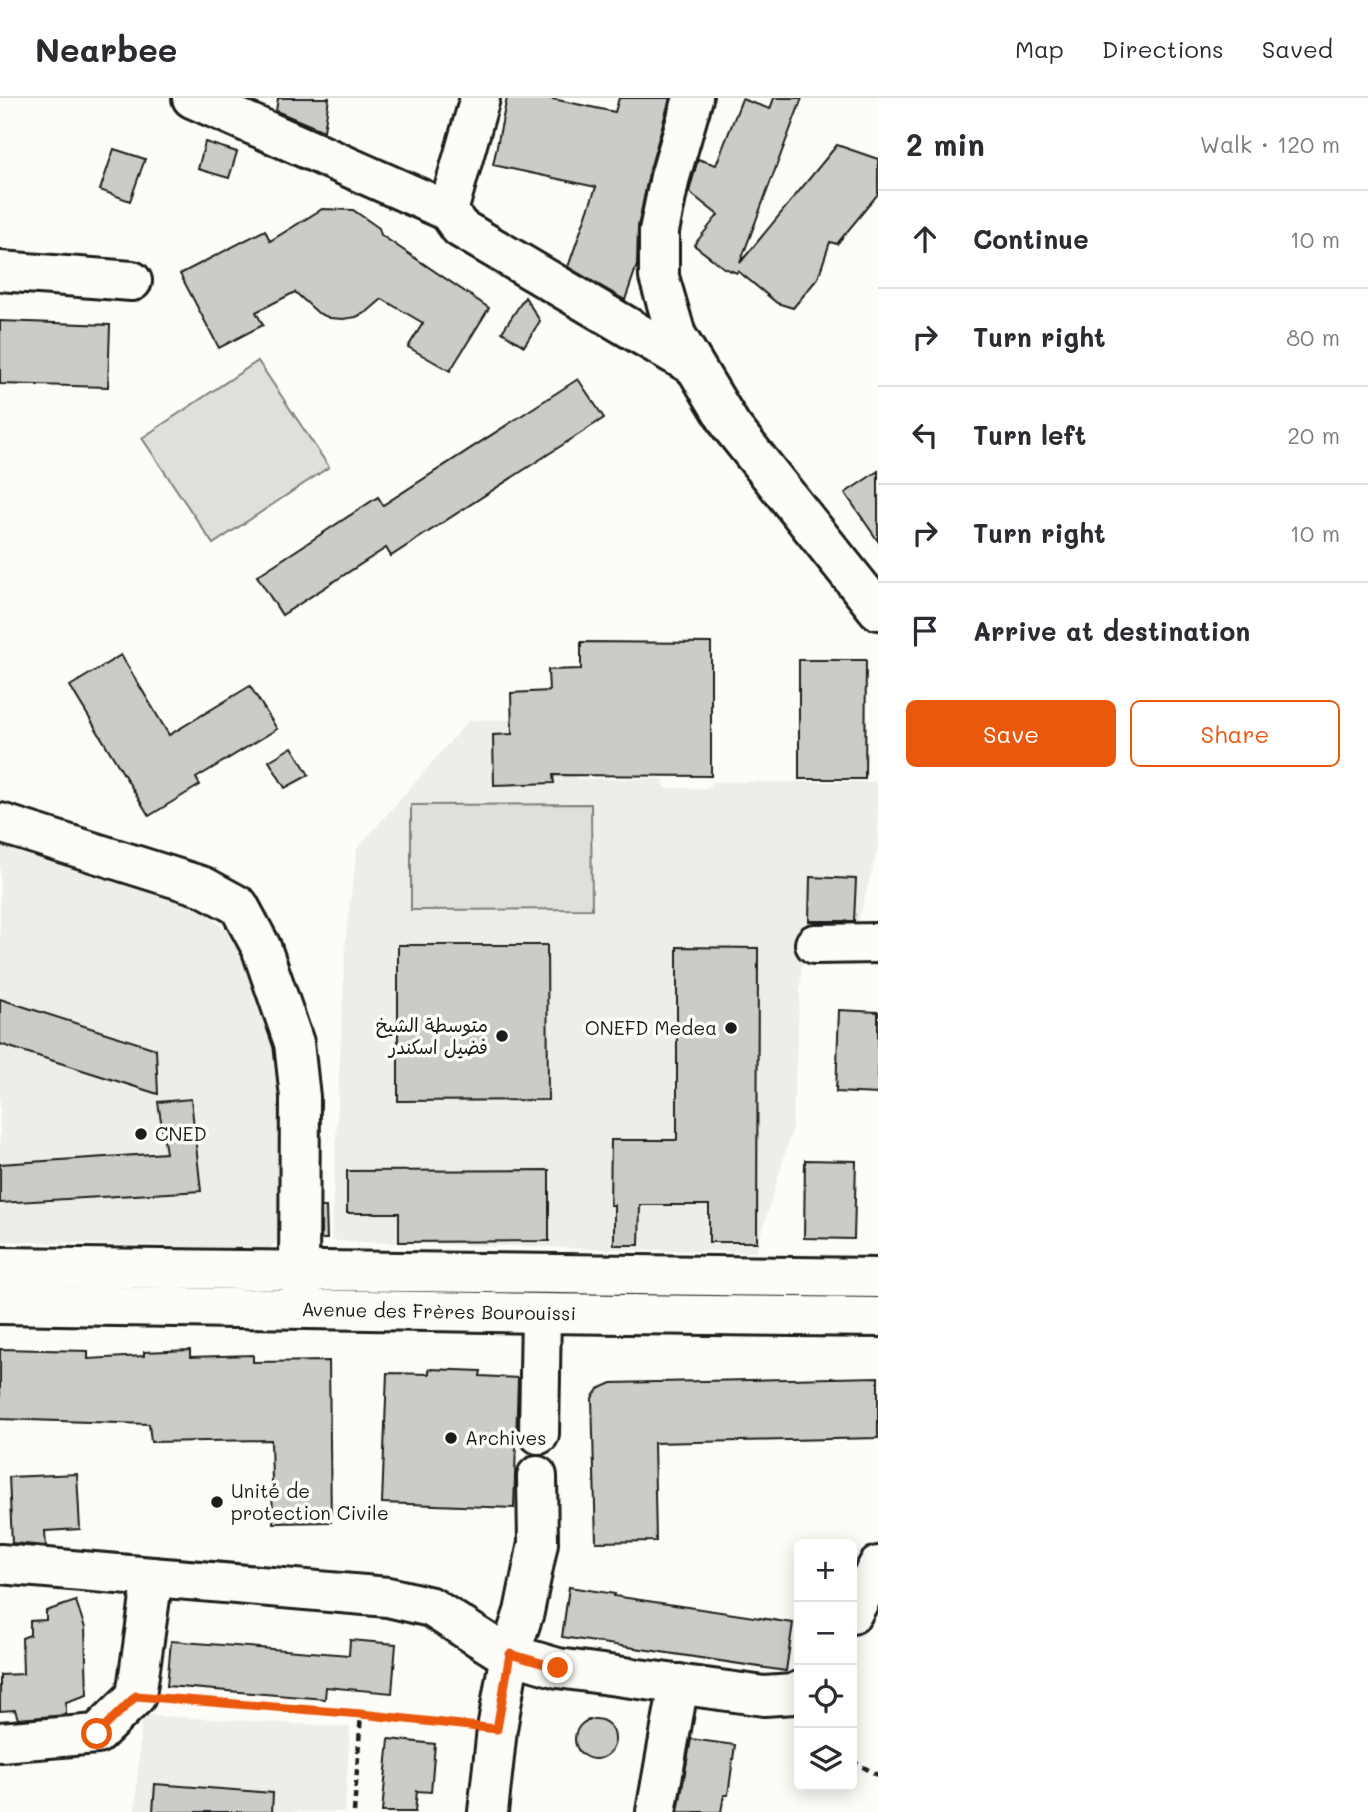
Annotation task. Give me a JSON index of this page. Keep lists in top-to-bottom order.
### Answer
{
  "streets": {
    "street": ["Avenue des Frères Bourouissi"]
  },
  "places": [
    "ONEFD Medea",
    "متوسطة الشيخ فضيل اسكندر",
    "CNED",
    "Archives",
    "Unité de protection Civile"
  ],
  "page": {
    "header": "Nearbee",
    "nav": ["Map", "Directions", "Saved"],
    "heading": ["2 min", "Walk · 120 m"],
    "list": [
      ["Continue", "10 m"],
      ["Turn right", "80 m"],
      ["Turn left", "20 m"],
      ["Turn right", "10 m"],
      "Arrive at destination"
    ],
    "buttons": ["Save", "Share"],
    "map_buttons": ["+", "−"]
  }
}
